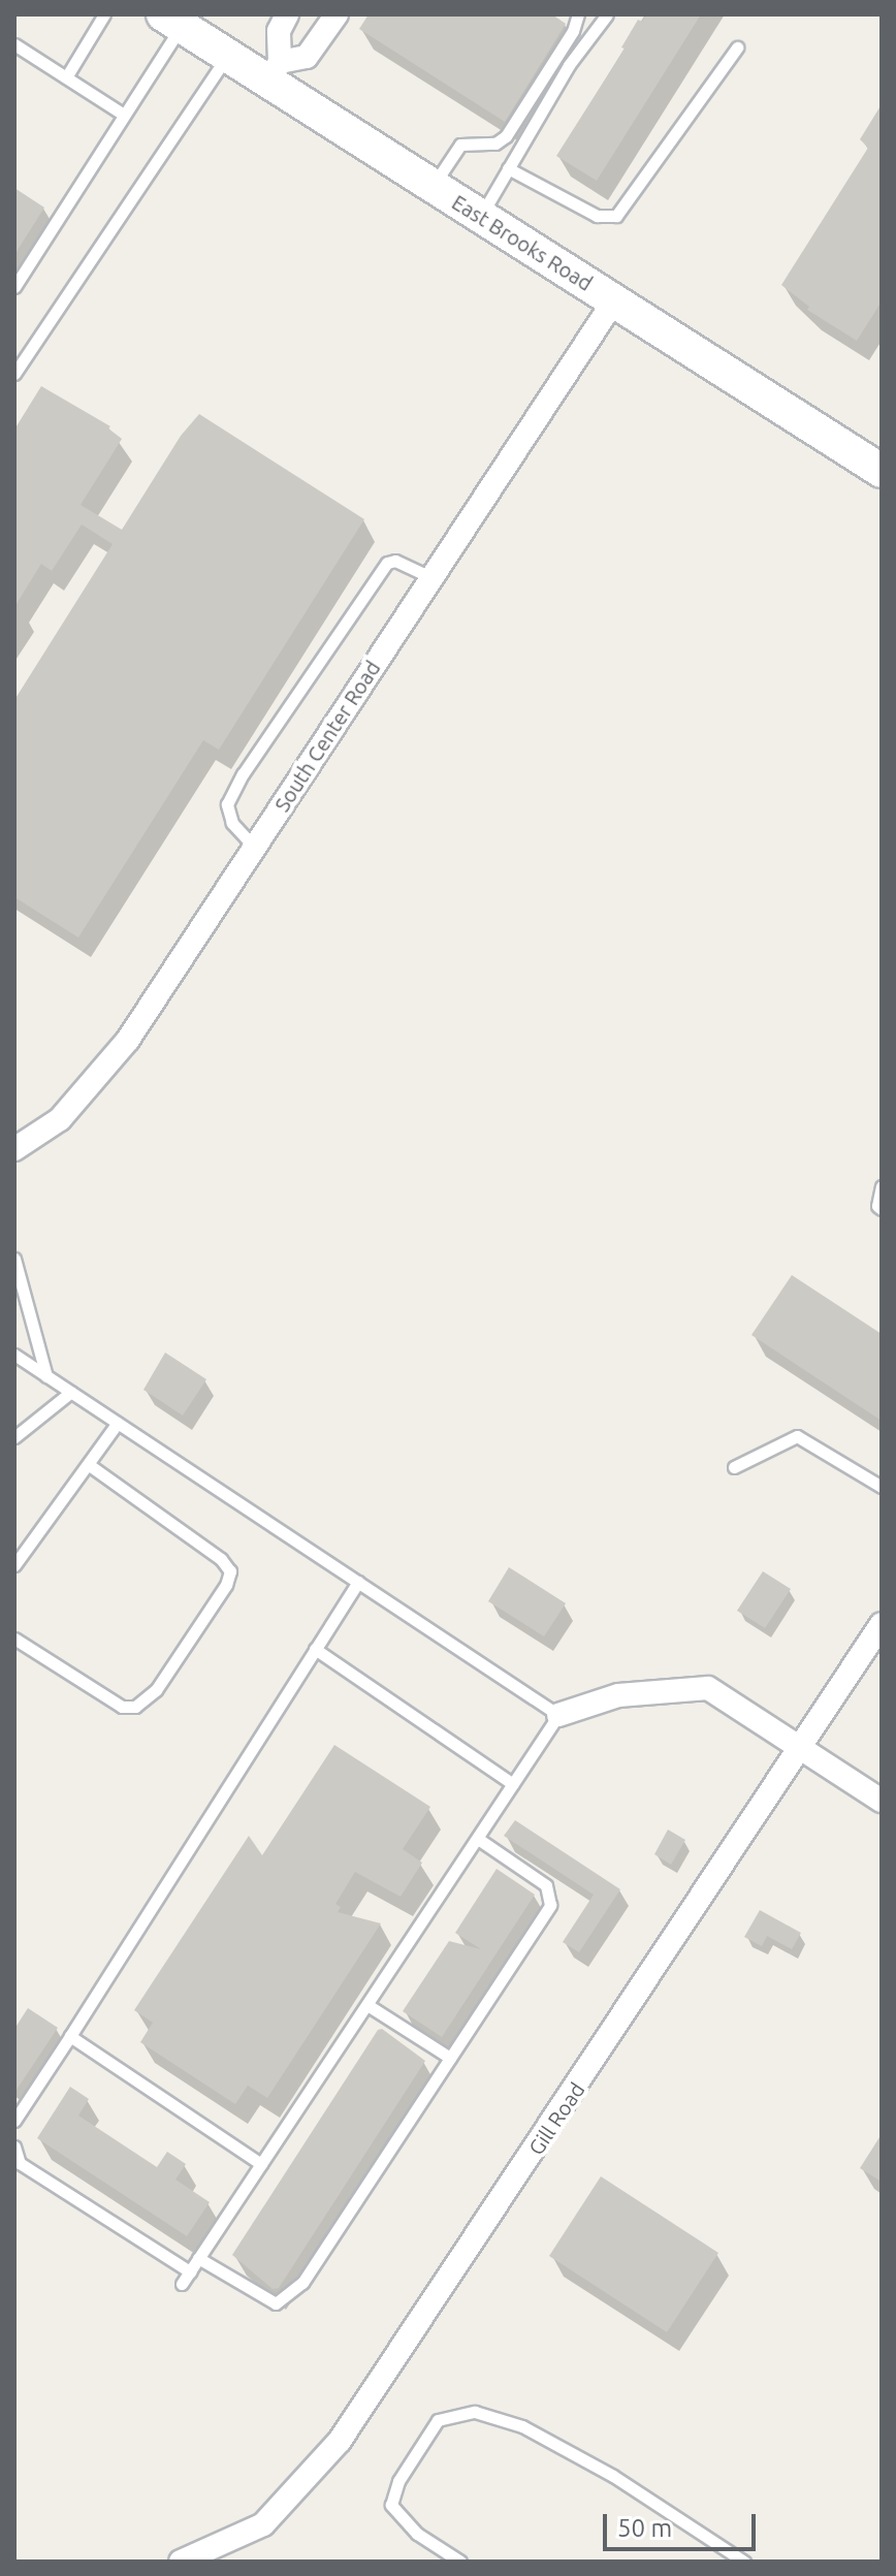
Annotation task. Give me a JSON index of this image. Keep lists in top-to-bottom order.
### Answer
{
  "streets": {
    "main road": ["East Brooks Road"],
    "street": ["South Center Road", "Gill Road"]
  },
  "crossings": [
    ["East Brooks Road", "South Center Road"]
  ],
  "scale_bar": "50 m"
}
